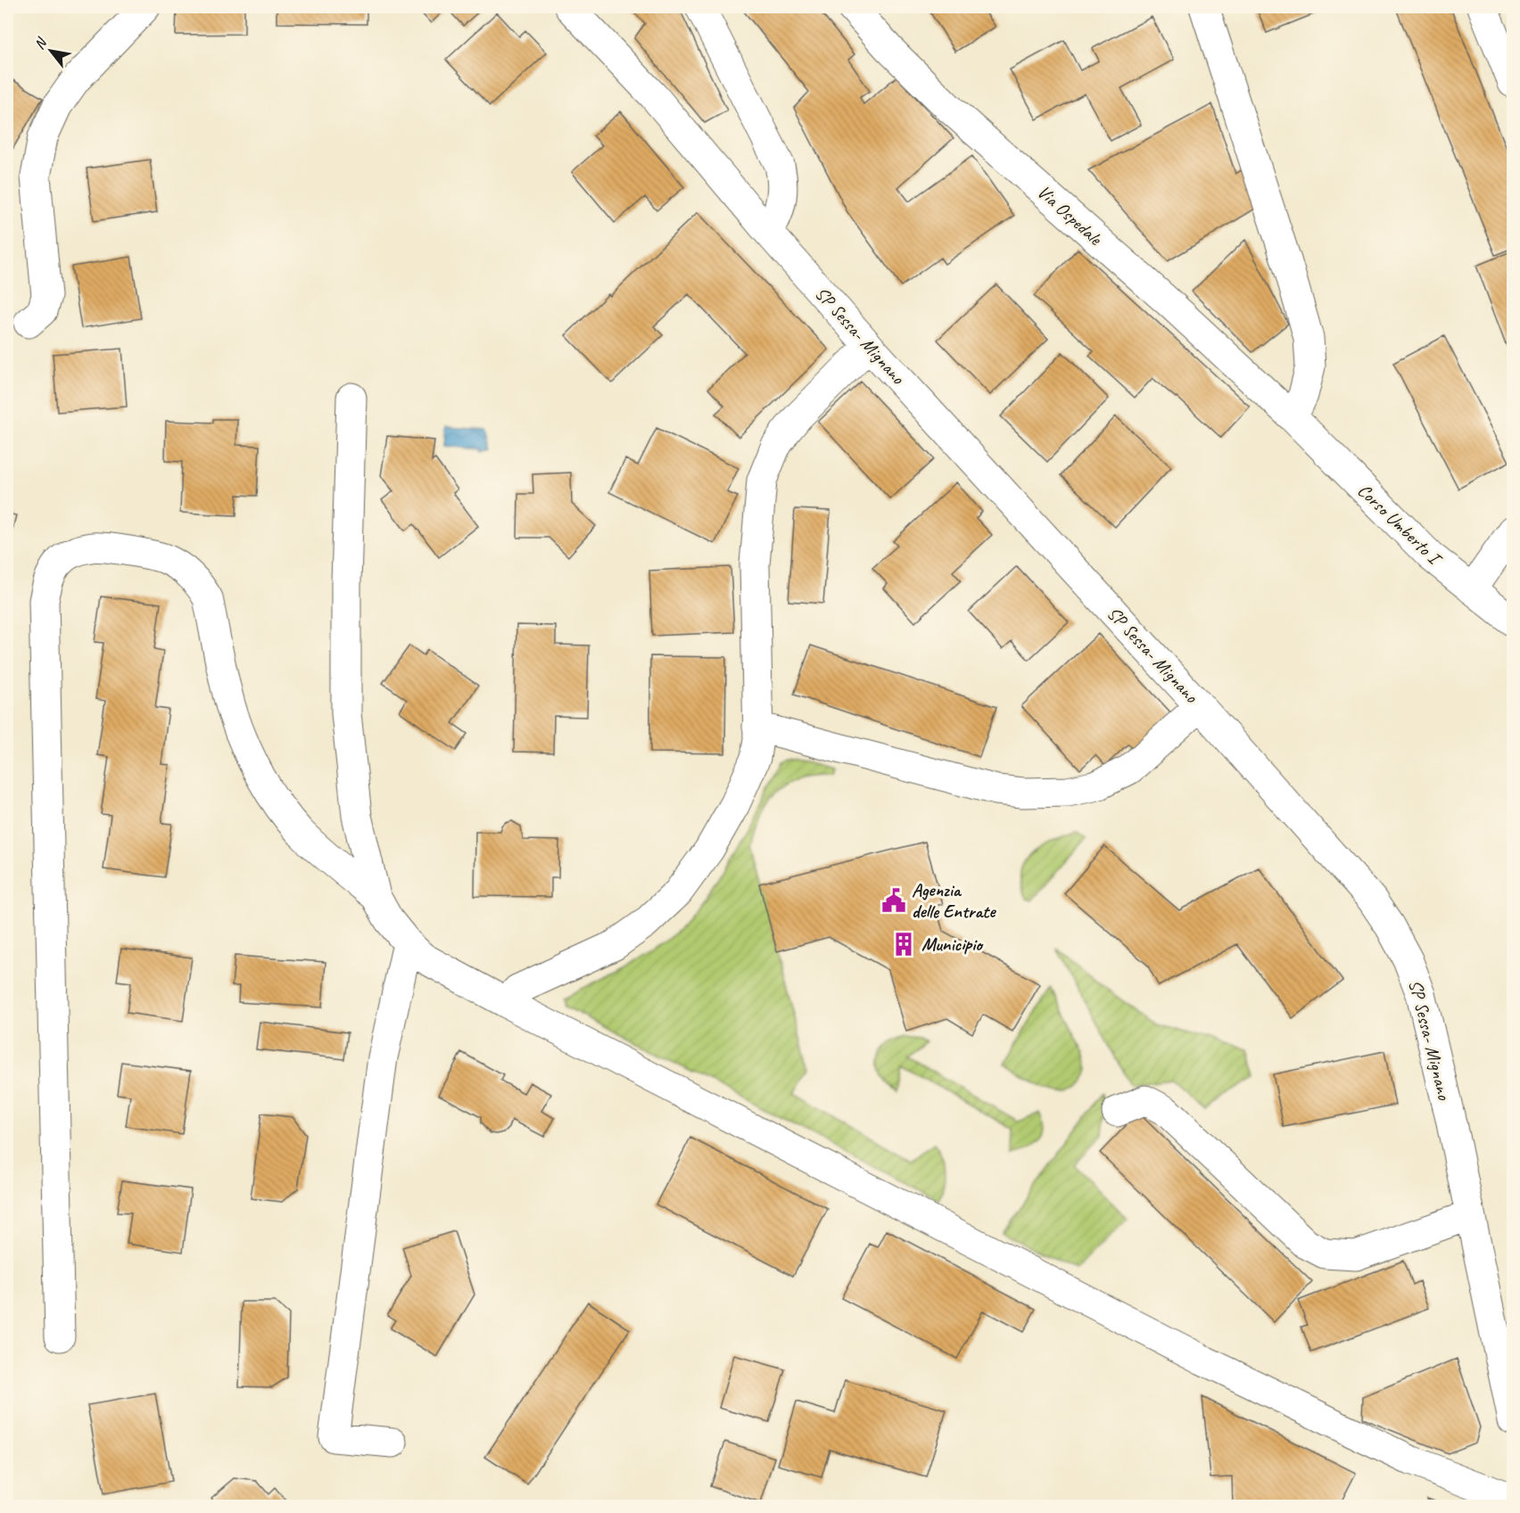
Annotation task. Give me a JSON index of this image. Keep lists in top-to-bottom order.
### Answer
{
  "streets": {
    "street": ["Via Ospedale", "SP Sessa- Mignano", "Corso Umberto I"]
  },
  "crossings": [
    ["Via Ospedale", "Corso Umberto I"]
  ],
  "places": {
    "public building": ["Agenzia delle Entrate"],
    "building": ["Municipio"]
  },
  "north": "top left"
}
